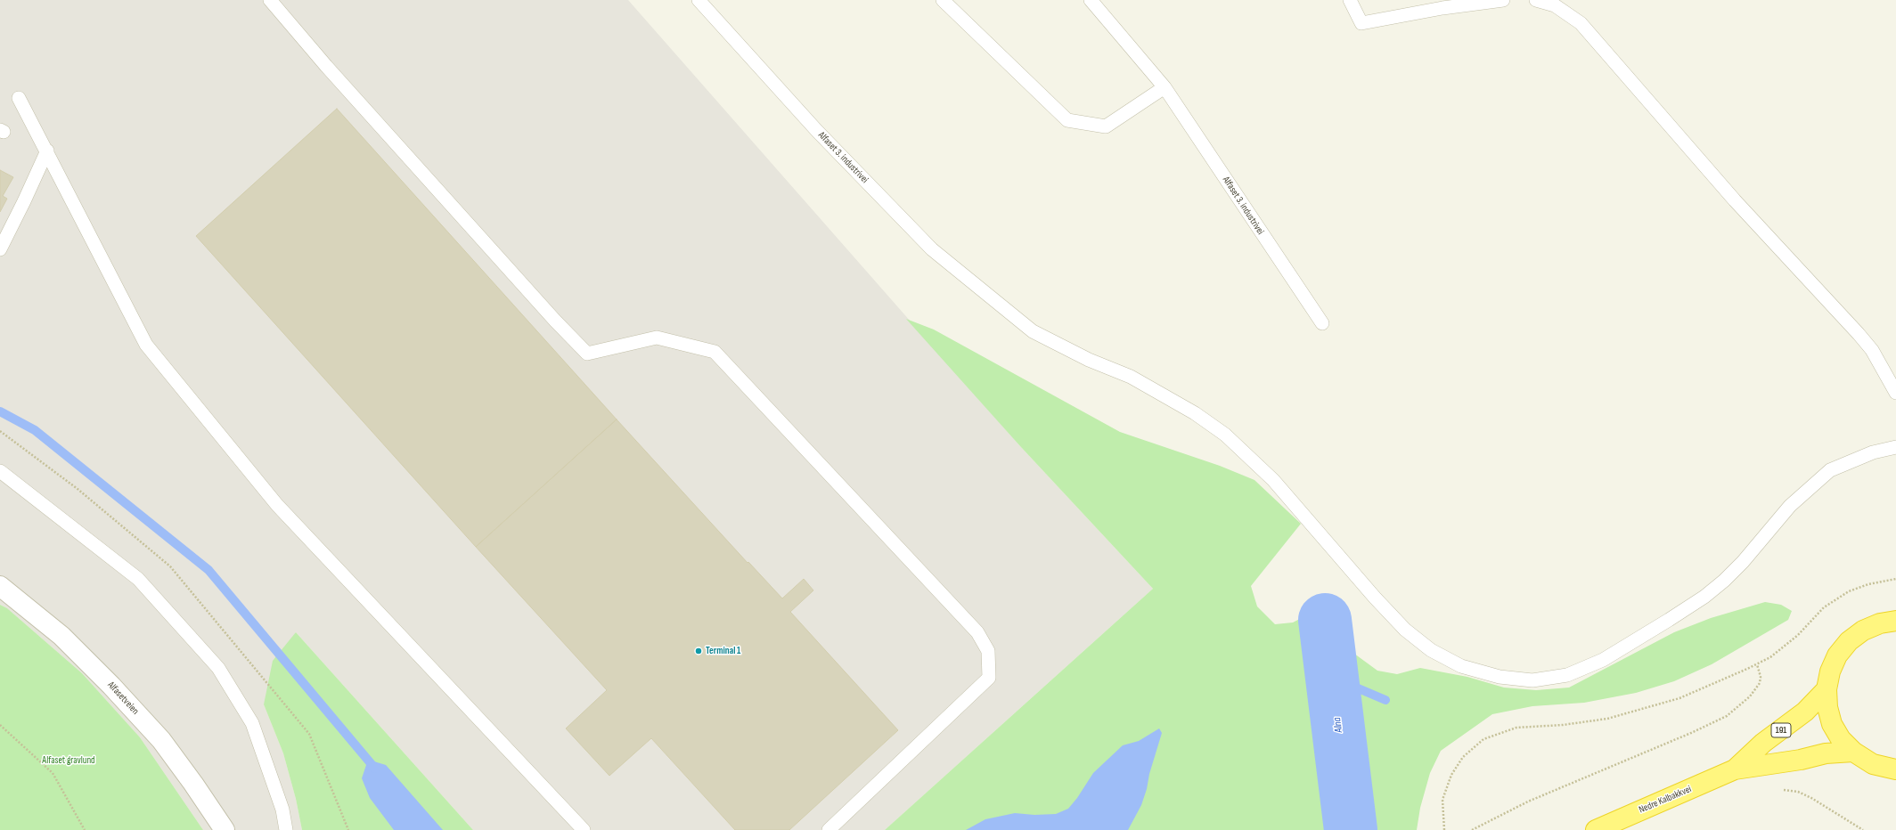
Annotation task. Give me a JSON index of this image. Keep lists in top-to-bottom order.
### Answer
{
  "streets": {
    "highway": ["191", "Nedre Kalbakkvei"],
    "street": ["Alfasetveien"],
    "lane": ["Alfaset 3. industrivei"]
  },
  "water": ["Alna"],
  "parks": ["Alfaset gravlund"],
  "places": ["Terminal 1"]
}
